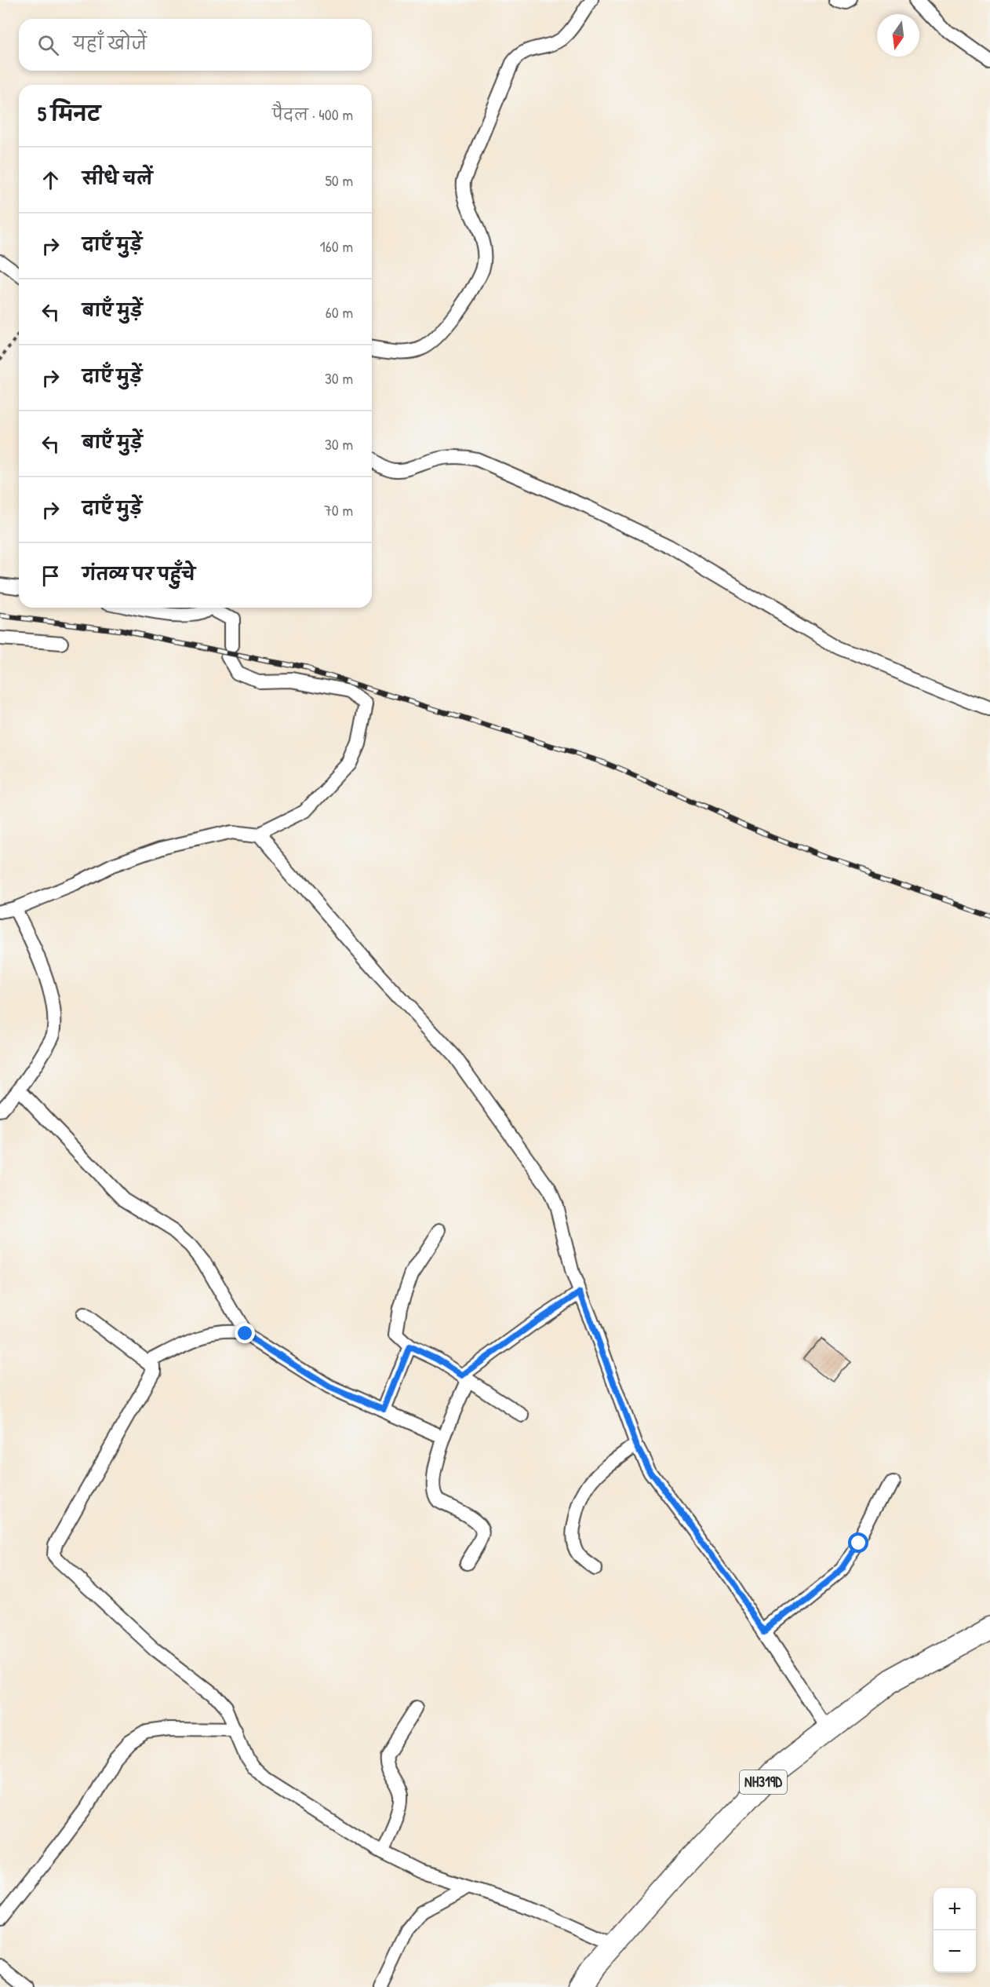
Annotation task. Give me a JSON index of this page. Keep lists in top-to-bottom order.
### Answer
{
  "streets": {
    "highway": ["NH319D"]
  },
  "north": "bottom",
  "page": {
    "search": "यहाँ खोजें",
    "heading": ["5 मिनट", "पैदल · 400 m"],
    "list": [
      ["सीधे चलें", "50 m"],
      ["दाएँ मुड़ें", "160 m"],
      ["बाएँ मुड़ें", "60 m"],
      ["दाएँ मुड़ें", "30 m"],
      ["बाएँ मुड़ें", "30 m"],
      ["दाएँ मुड़ें", "70 m"],
      "गंतव्य पर पहुँचे"
    ],
    "map_buttons": ["+", "−"]
  }
}
